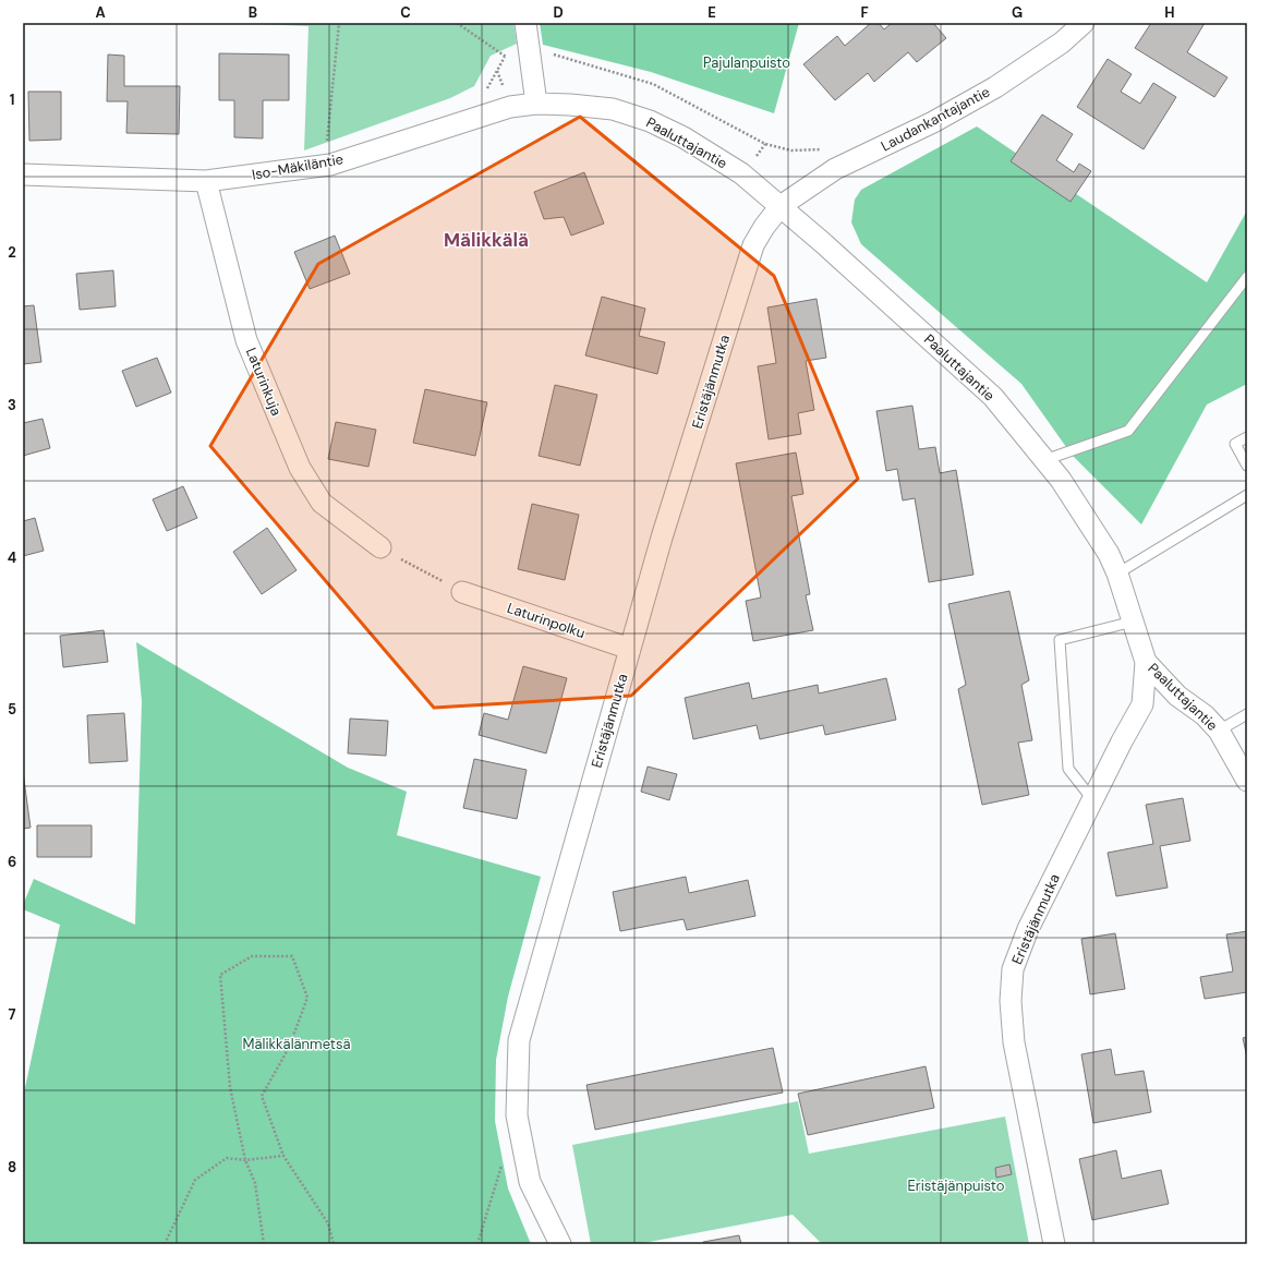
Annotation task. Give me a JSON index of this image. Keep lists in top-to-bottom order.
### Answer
{
  "streets": {
    "street": [
      "Laudankantajantie",
      "Paaluttajantie",
      "Iso-Mäkiläntie",
      "Laturinkuja",
      "Eristäjänmutka",
      "Laturinpolku"
    ]
  },
  "crossings": [
    ["Laudankantajantie", "Paaluttajantie"],
    ["Laudankantajantie", "Eristäjänmutka"],
    ["Paaluttajantie", "Iso-Mäkiläntie"],
    ["Paaluttajantie", "Eristäjänmutka"],
    ["Iso-Mäkiläntie", "Laturinkuja"],
    ["Eristäjänmutka", "Laturinpolku"]
  ],
  "districts": ["Mälikkälä"],
  "parks": ["Pajulanpuisto", "Mälikkälänmetsä", "Eristäjänpuisto"],
  "grid": {
    "columns": [
      "A",
      "B",
      "C",
      "D",
      "E",
      "F",
      "G",
      "H"
    ],
    "rows": [
      "1",
      "2",
      "3",
      "4",
      "5",
      "6",
      "7",
      "8"
    ]
  }
}
